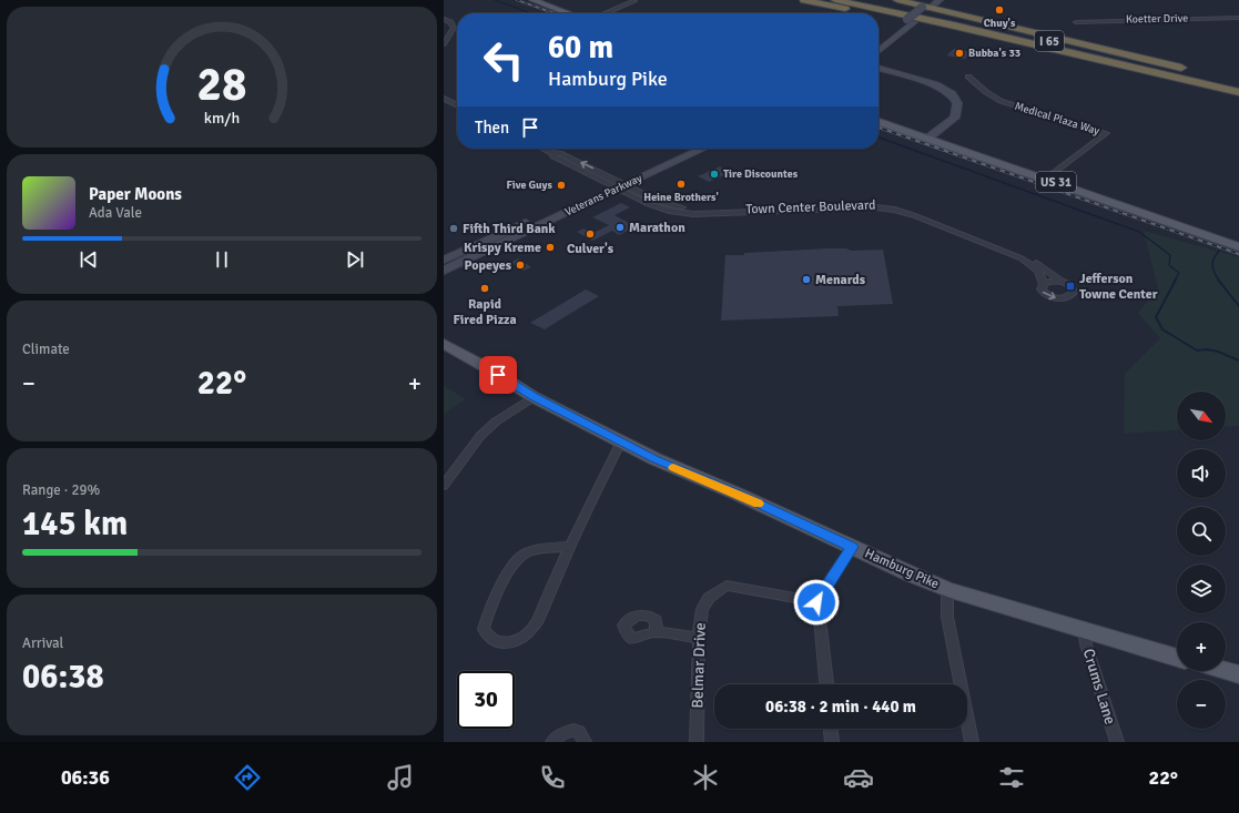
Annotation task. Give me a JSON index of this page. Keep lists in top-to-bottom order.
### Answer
{
  "streets": {
    "highway": ["I 65"],
    "main road": ["US 31", "Veterans Parkway", "Hamburg Pike"],
    "street": [
      "Koetter Drive",
      "Medical Plaza Way",
      "Town Center Boulevard",
      "Belmar Drive",
      "Crums Lane"
    ]
  },
  "crossings": [
    ["Medical Plaza Way", "US 31"],
    ["Veterans Parkway", "Town Center Boulevard"],
    ["Hamburg Pike", "Crums Lane"]
  ],
  "places": {
    "other": [
      "Chuy's",
      "Bubba's 33",
      "Tire Discountes",
      "Heine Brothers'",
      "Five Guys",
      "Marathon",
      "Fifth Third Bank",
      "Culver's",
      "Krispy Kreme",
      "Popeyes",
      "Menards",
      "Rapid Fired Pizza"
    ],
    "transit": ["Jefferson Towne Center"]
  },
  "north": "bottom right",
  "page": {
    "turn": ["60 m", "Hamburg Pike"],
    "then": "Then",
    "song": ["Paper Moons", "Ada Vale"],
    "tile": [
      "Climate",
      ["Range · 29%", "145 km"],
      ["Arrival", "06:38"]
    ],
    "heat": ["−", "22°", "+"],
    "map_buttons": ["+", "−"],
    "limit": "30",
    "trip": "06:38 · 2 min · 440 m",
    "tabs": ["06:36", "22°"],
    "gauge": ["28", "km/h"]
  }
}
